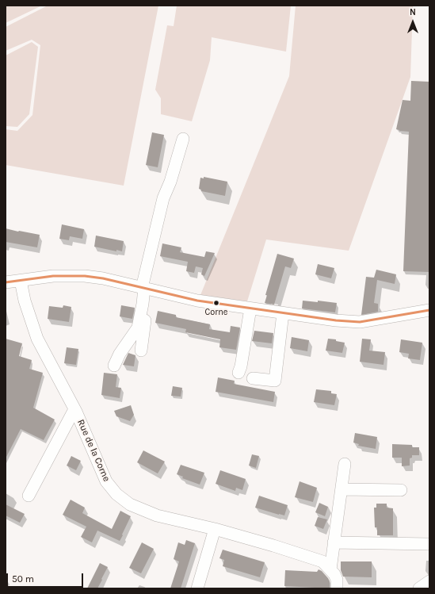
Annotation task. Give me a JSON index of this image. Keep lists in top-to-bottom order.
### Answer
{
  "streets": {
    "street": ["Rue de la Corne"]
  },
  "places": ["Corne"],
  "scale_bar": "50 m",
  "north": "top"
}
